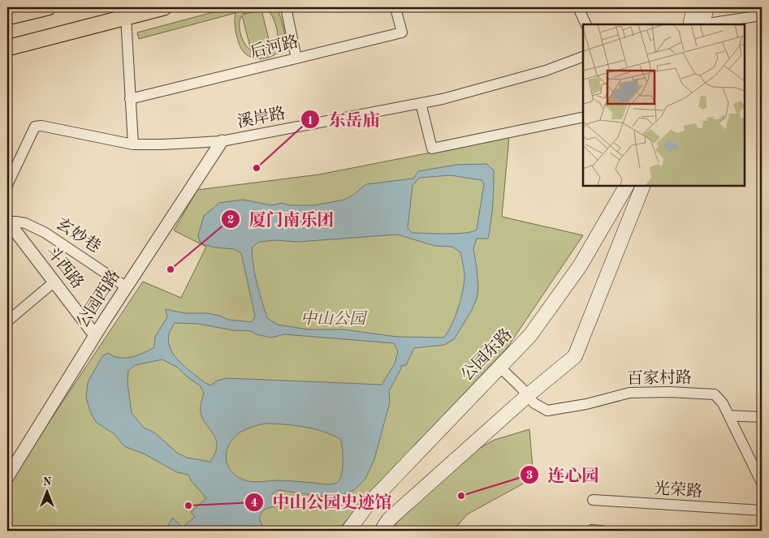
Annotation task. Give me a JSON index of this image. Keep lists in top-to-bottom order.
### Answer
{
  "streets": {
    "main road": ["公园东路"],
    "street": [
      "后河路",
      "溪岸路",
      "玄妙巷",
      "斗西路",
      "公园西路",
      "百家村路",
      "光荣路"
    ]
  },
  "crossings": [
    ["溪岸路", "公园西路"],
    ["玄妙巷", "斗西路"],
    ["玄妙巷", "公园西路"],
    ["斗西路", "公园西路"],
    ["公园东路", "百家村路"]
  ],
  "parks": ["中山公园"],
  "places": [
    "东岳庙",
    "厦门南乐团",
    "连心园",
    "中山公园史迹馆"
  ],
  "north": "top"
}
